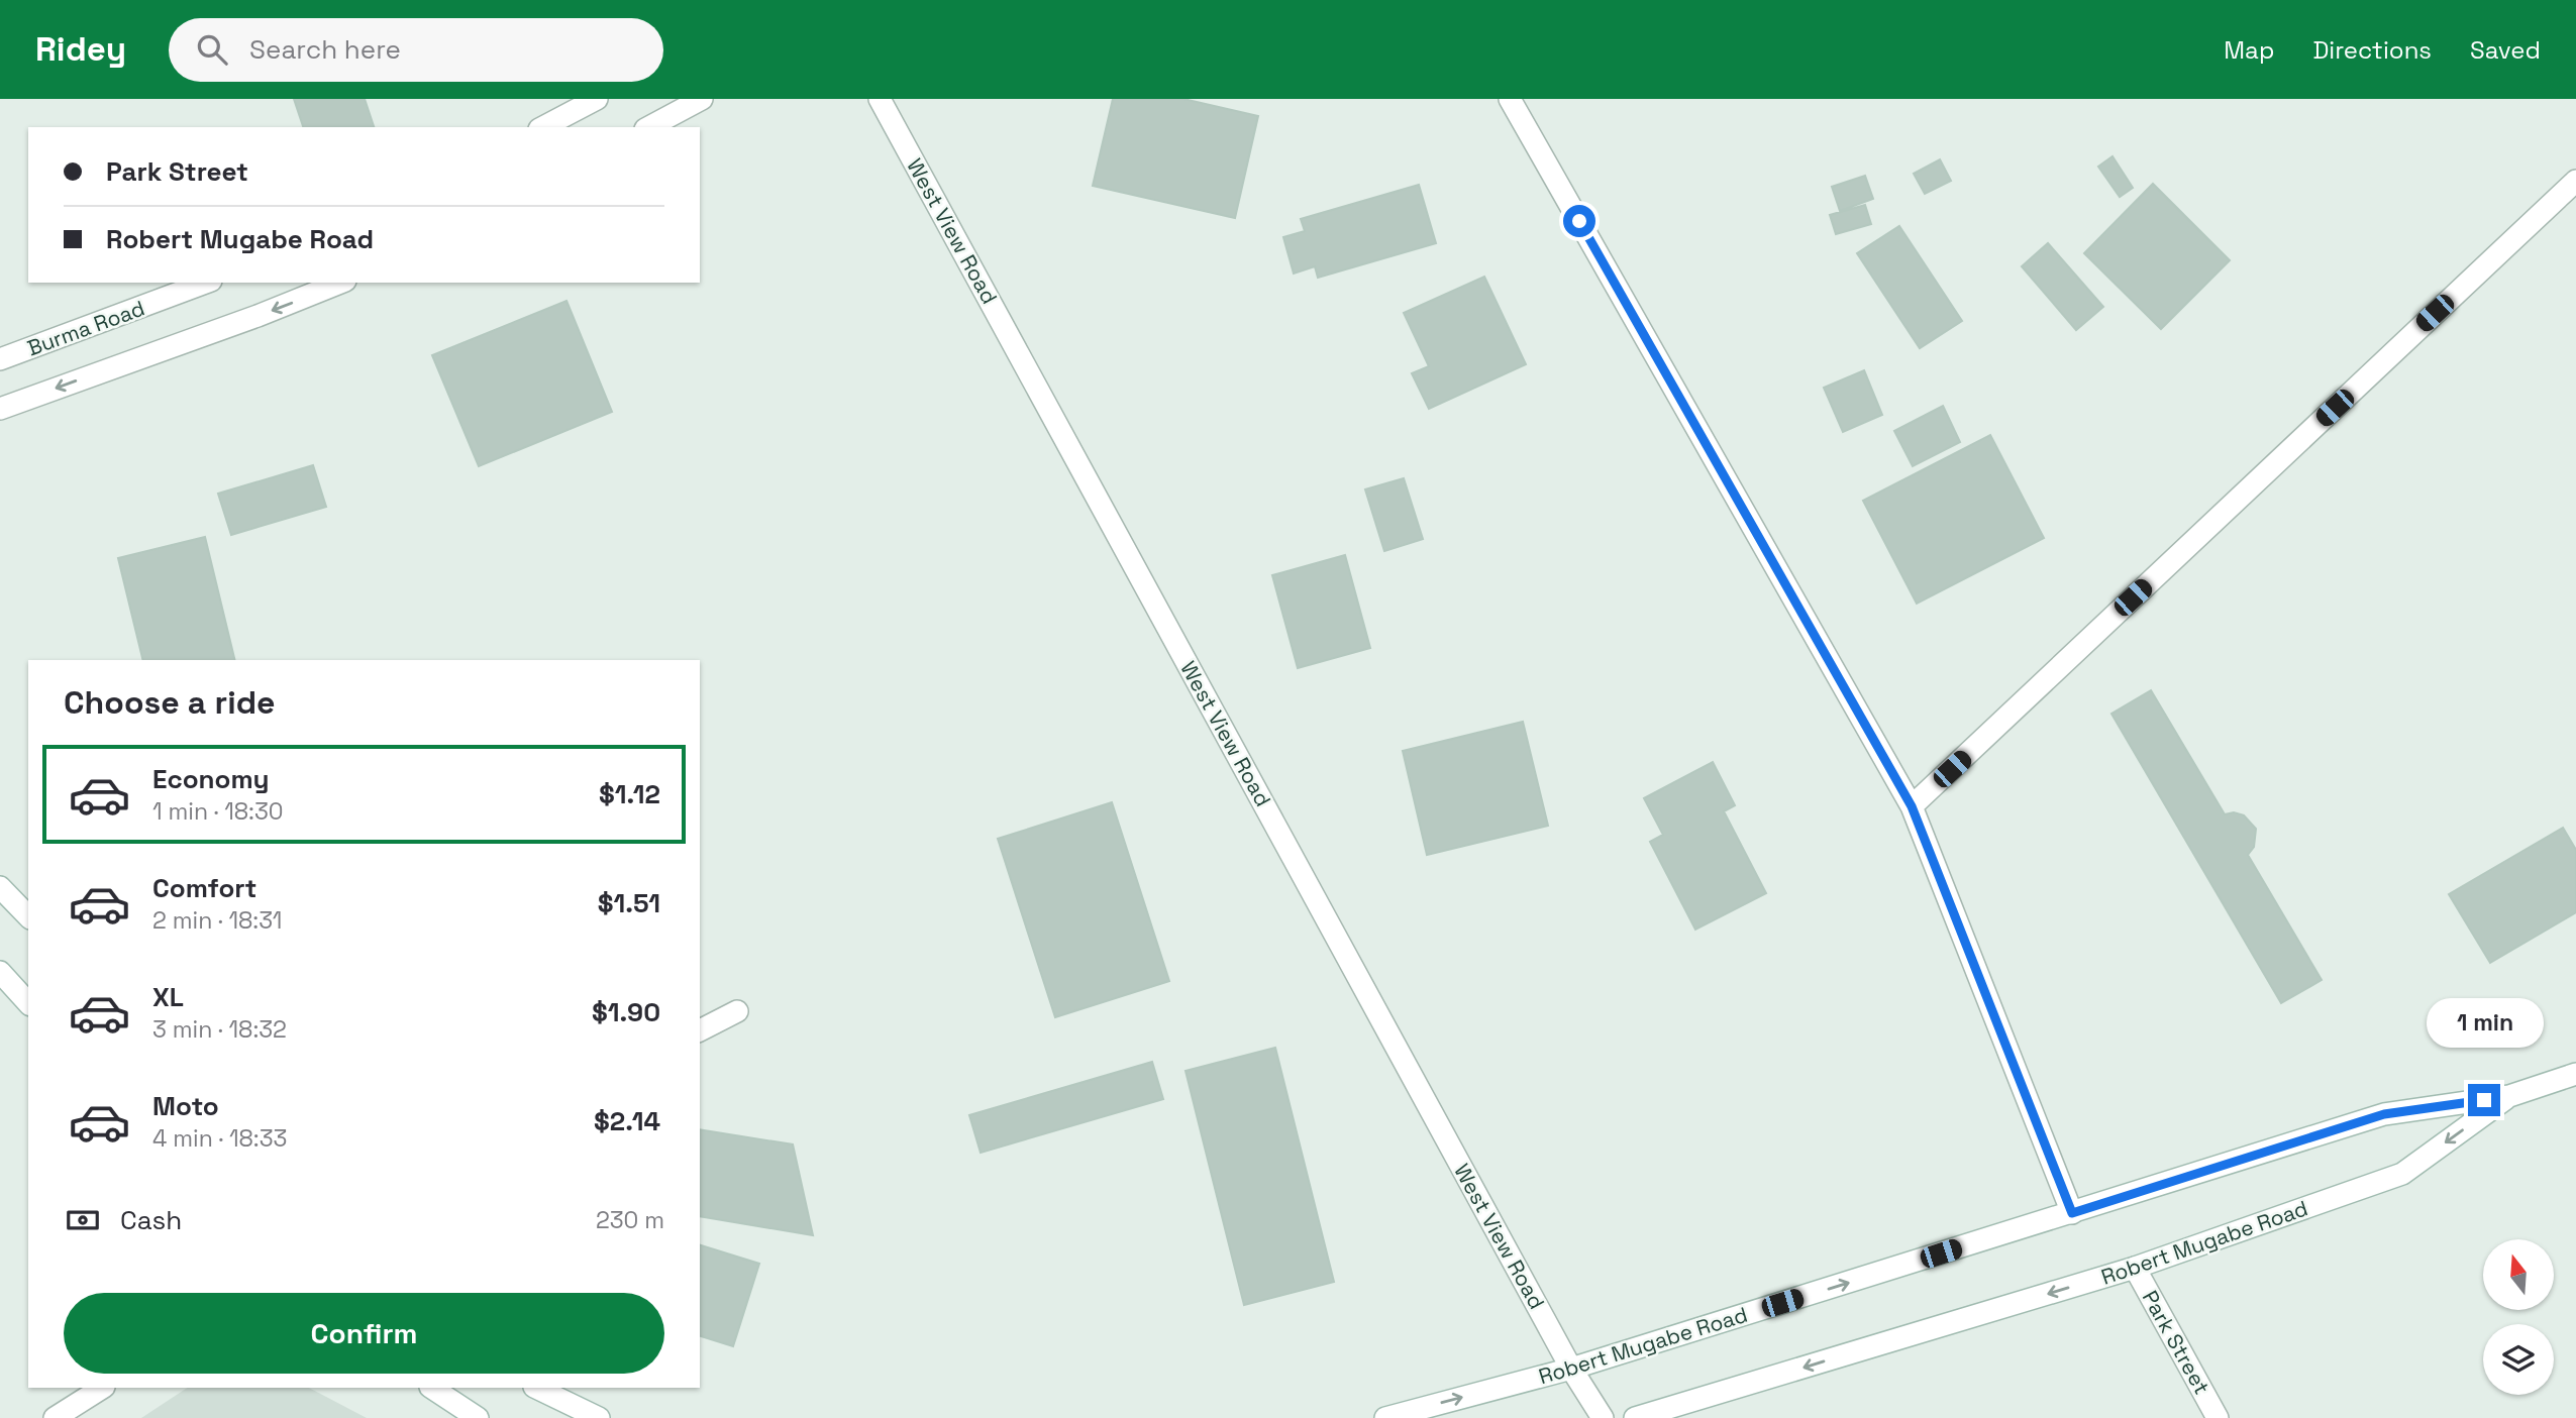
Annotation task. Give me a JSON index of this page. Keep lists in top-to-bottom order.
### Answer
{
  "streets": {
    "street": [
      "West View Road",
      "Burma Road",
      "Robert Mugabe Road",
      "Park Street"
    ]
  },
  "crossings": [
    ["West View Road", "Robert Mugabe Road"],
    ["Robert Mugabe Road", "Park Street"]
  ],
  "north": "top",
  "page": {
    "header": "Ridey",
    "search": "Search here",
    "nav": ["Map", "Directions", "Saved"],
    "banner": ["Park Street", "Robert Mugabe Road"],
    "heading": "Choose a ride",
    "list": [
      {
        "name": "Economy",
        "note": "1 min · 18:30",
        "value": "$1.12"
      },
      {
        "name": "Comfort",
        "note": "2 min · 18:31",
        "value": "$1.51"
      },
      {
        "name": "XL",
        "note": "3 min · 18:32",
        "value": "$1.90"
      },
      {
        "name": "Moto",
        "note": "4 min · 18:33",
        "value": "$2.14"
      }
    ],
    "bubble": "1 min",
    "pay": ["Cash", "230 m"],
    "buttons": "Confirm"
  }
}
